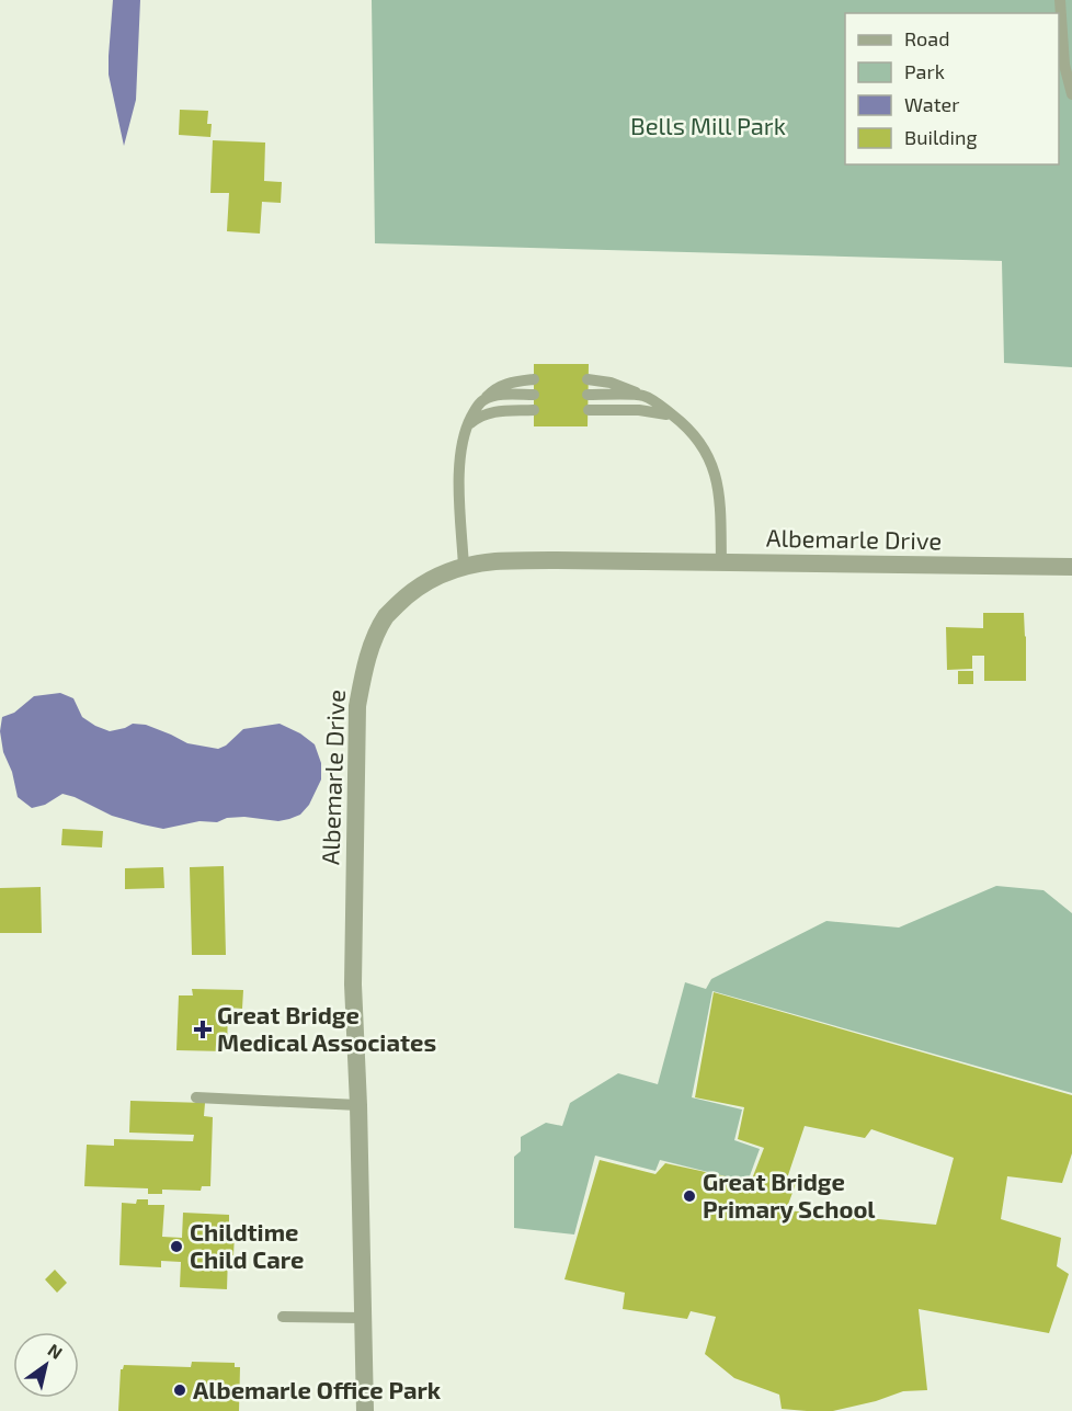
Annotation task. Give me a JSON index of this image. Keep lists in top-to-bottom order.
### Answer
{
  "streets": {
    "street": ["Albemarle Drive"]
  },
  "parks": ["Bells Mill Park"],
  "places": {
    "health": ["Great Bridge Medical Associates"],
    "other": ["Great Bridge Primary School", "Childtime Child Care", "Albemarle Office Park"]
  },
  "legend": [
    "Road",
    "Park",
    "Water",
    "Building"
  ],
  "north": "top right"
}
